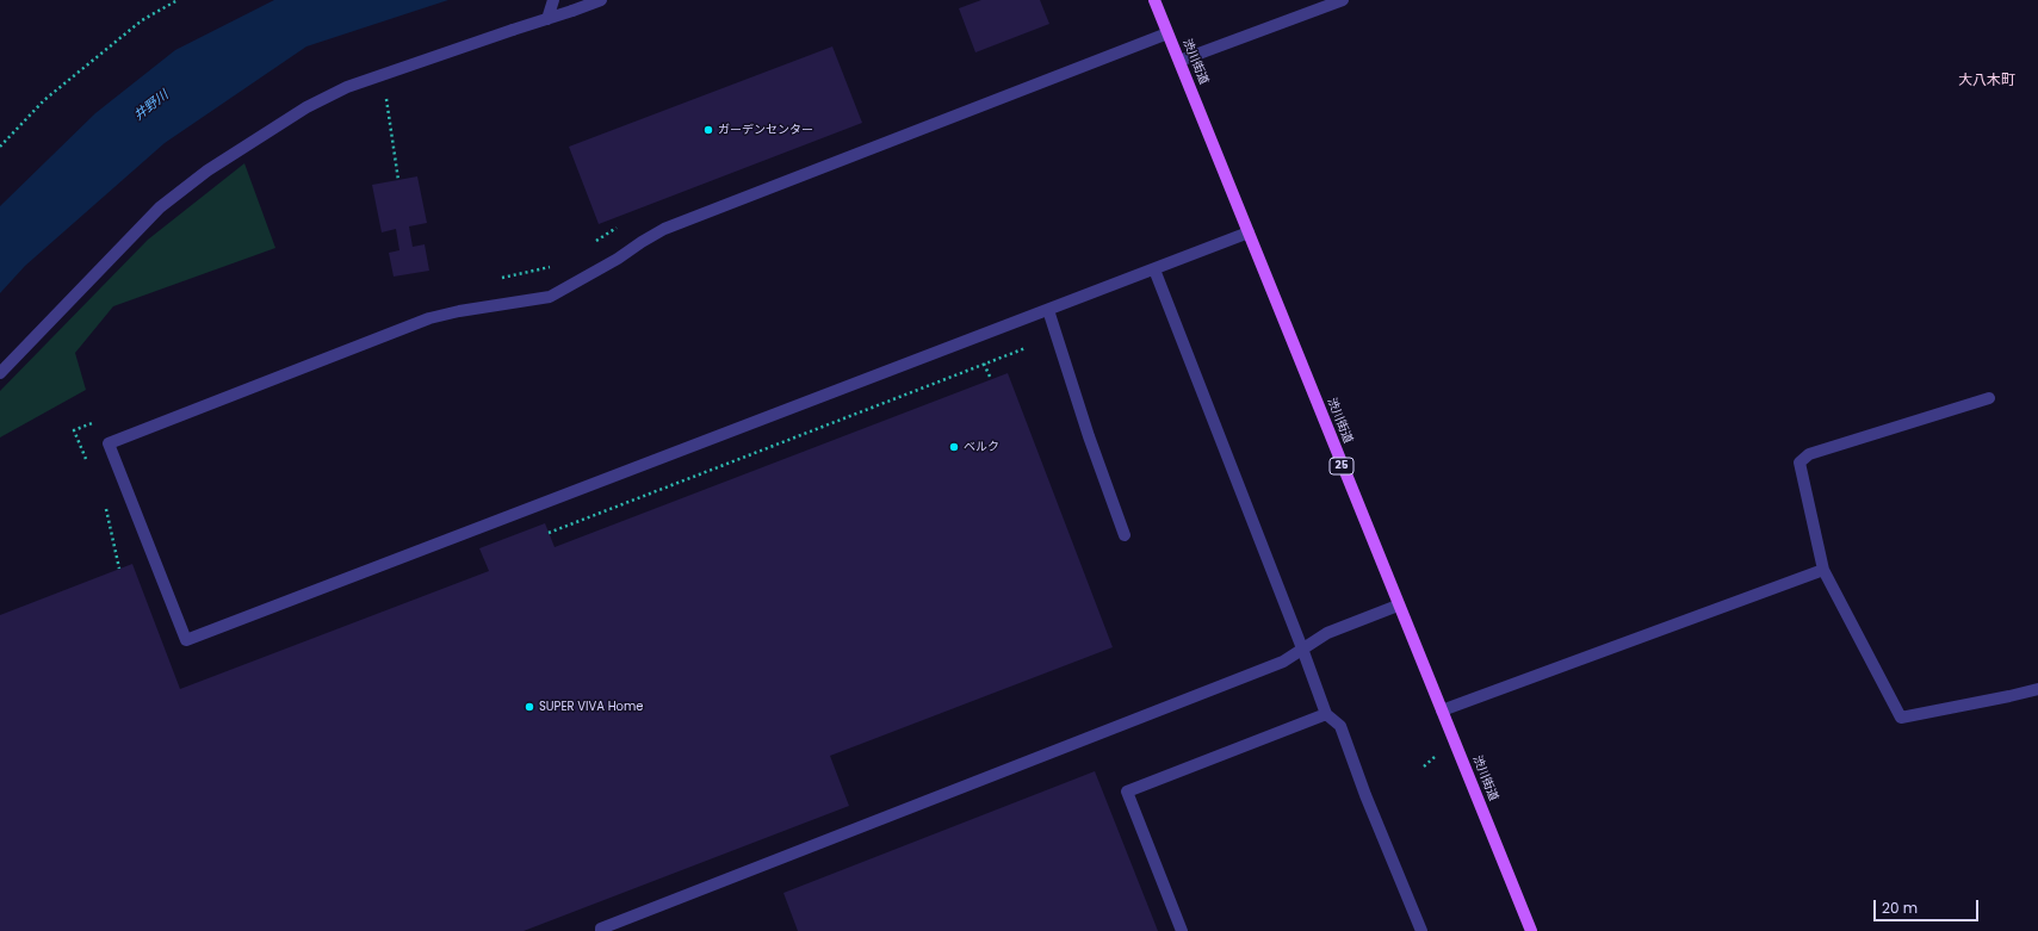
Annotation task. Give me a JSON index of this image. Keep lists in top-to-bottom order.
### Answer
{
  "streets": {
    "main road": ["渋川街道", "25"]
  },
  "districts": ["大八木町"],
  "water": ["井野川"],
  "places": ["ガーデンセンター", "ベルク", "SUPER VIVA Home"],
  "scale_bar": "20 m"
}
